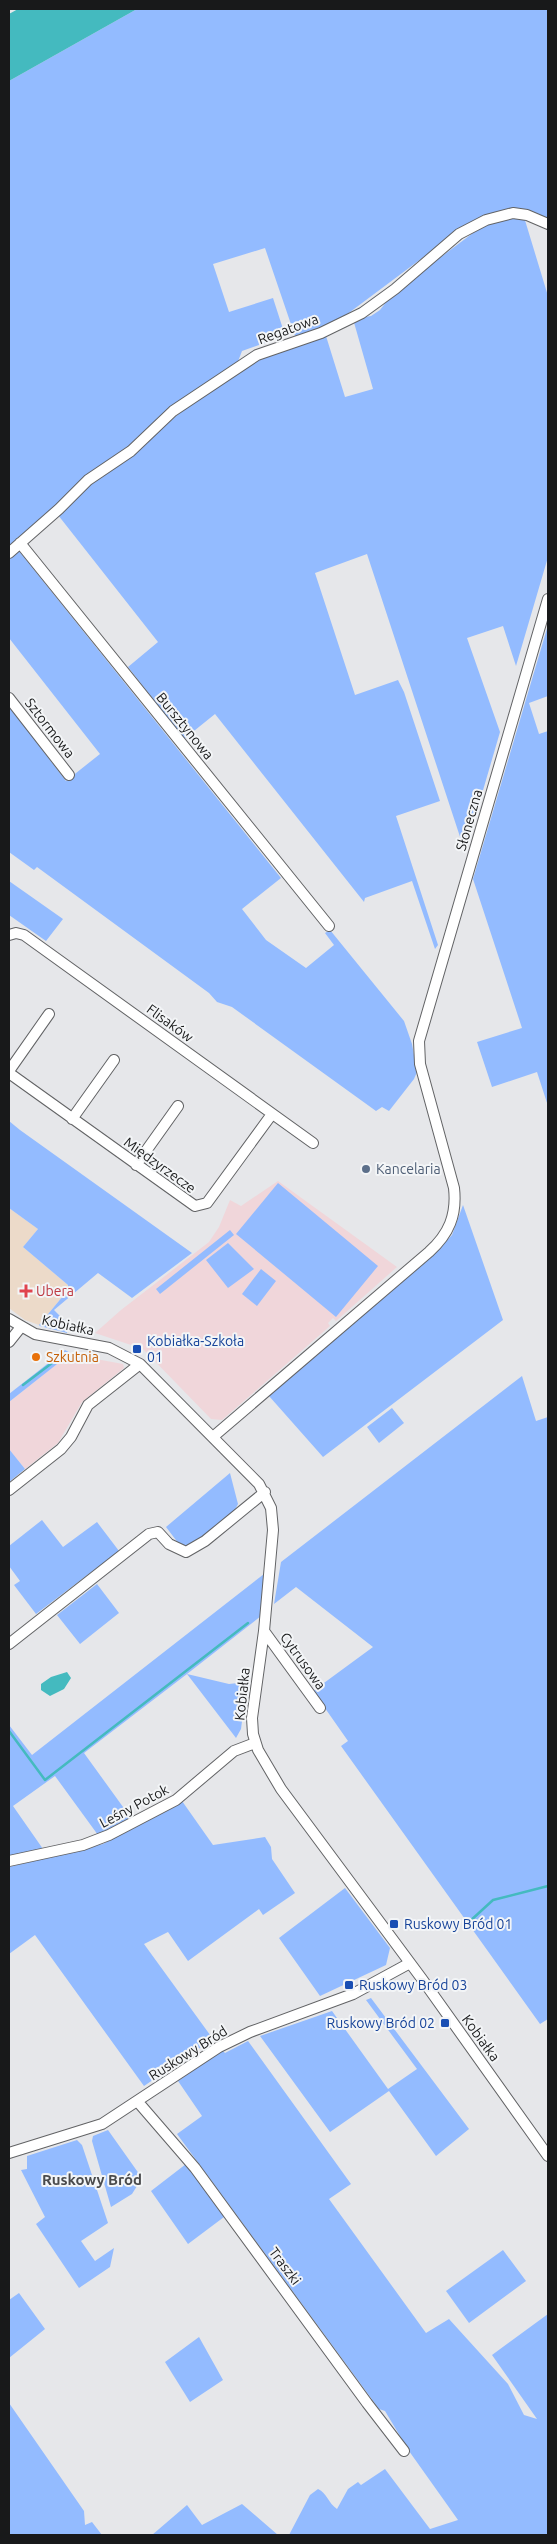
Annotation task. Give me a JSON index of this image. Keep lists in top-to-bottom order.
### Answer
{
  "streets": {
    "street": [
      "Regatowa",
      "Bursztynowa",
      "Sztormowa",
      "Słoneczna",
      "Flisaków",
      "Międzyrzecze",
      "Kobiałka",
      "Cytrusowa",
      "Leśny Potok",
      "Ruskowy Bród",
      "Traszki"
    ]
  },
  "crossings": [
    ["Regatowa", "Bursztynowa"],
    ["Słoneczna", "Kobiałka"],
    ["Flisaków", "Międzyrzecze"],
    ["Kobiałka", "Cytrusowa"],
    ["Kobiałka", "Leśny Potok"],
    ["Kobiałka", "Ruskowy Bród"],
    ["Ruskowy Bród", "Traszki"]
  ],
  "districts": ["Ruskowy Bród"],
  "places": {
    "other": ["Kancelaria", "Szkutnia"],
    "health": ["Ubera"],
    "transit": [
      "Kobiałka-Szkoła 01",
      "Ruskowy Bród 01",
      "Ruskowy Bród 03",
      "Ruskowy Bród 02"
    ]
  }
}
